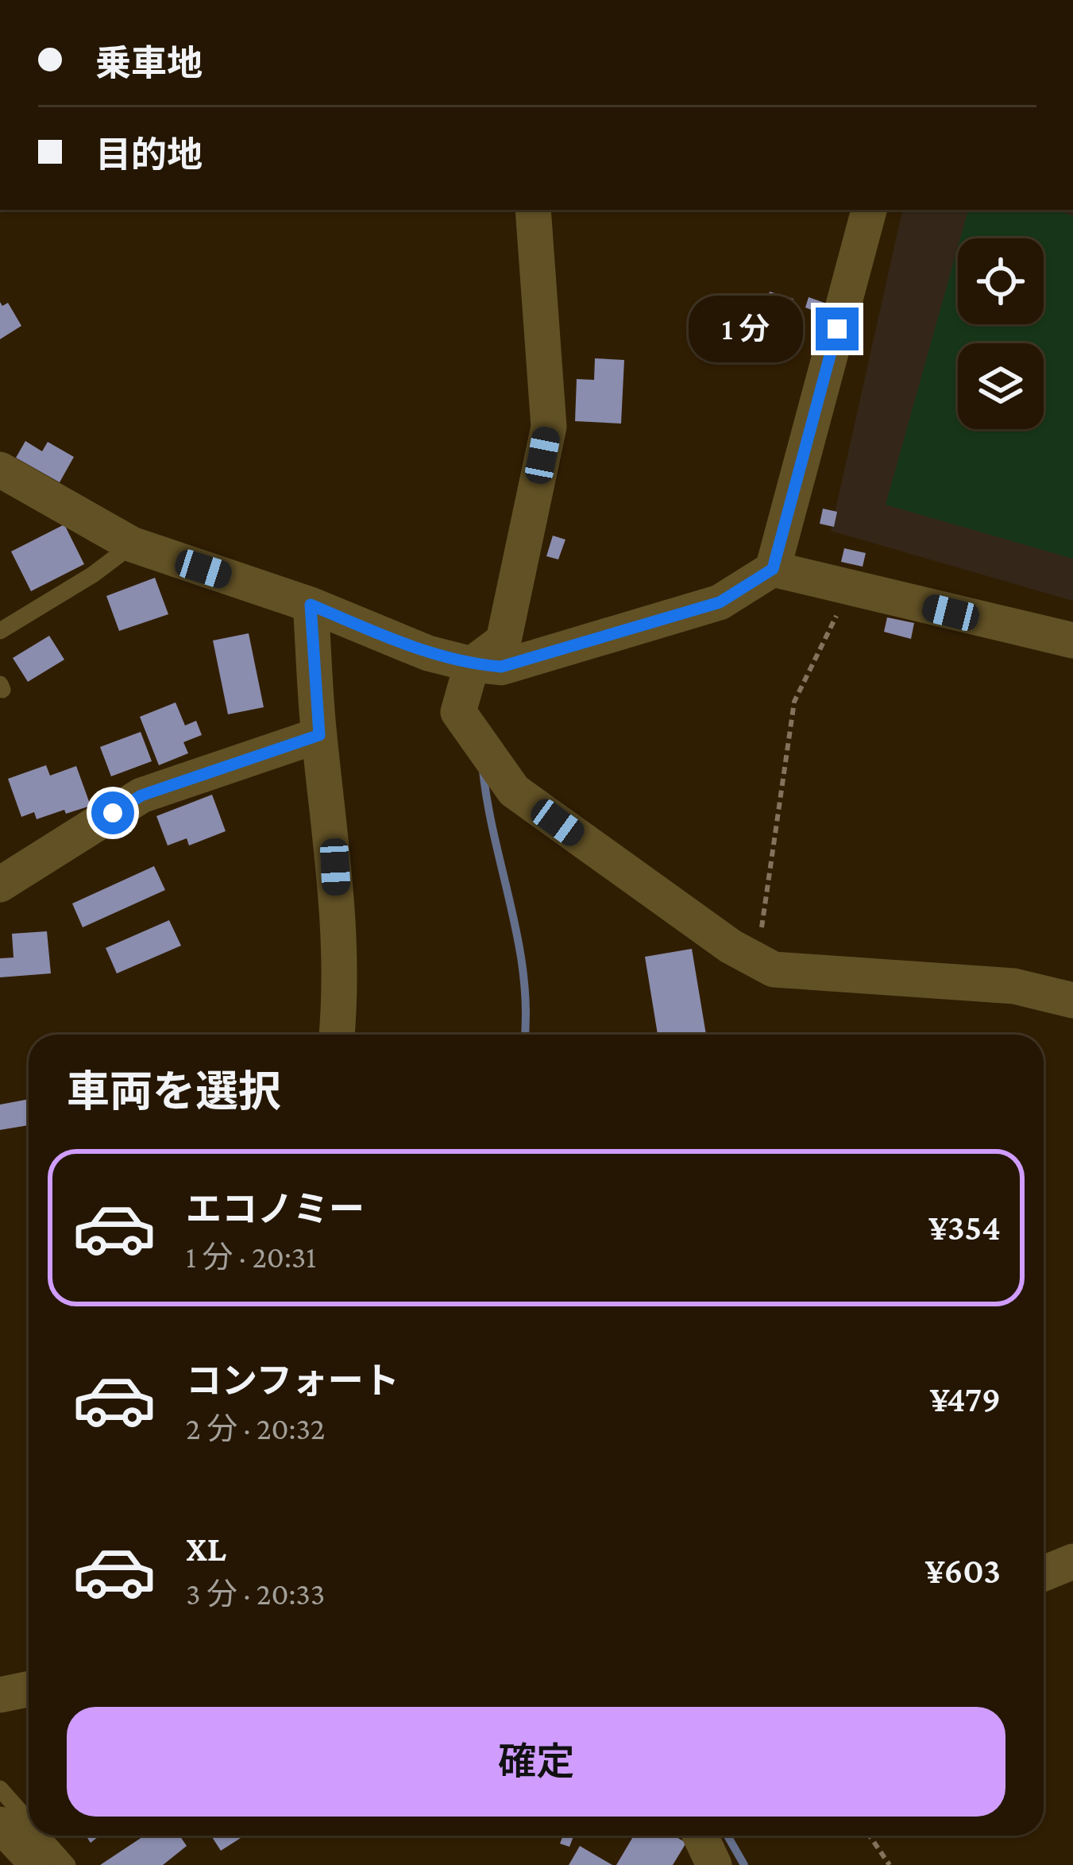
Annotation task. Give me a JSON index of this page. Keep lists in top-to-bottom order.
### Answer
{
  "page": {
    "banner": ["乗車地", "目的地"],
    "bubble": "1 分",
    "heading": "車両を選択",
    "list": [
      {
        "name": "エコノミー",
        "note": "1 分 · 20:31",
        "value": "¥354"
      },
      {
        "name": "コンフォート",
        "note": "2 分 · 20:32",
        "value": "¥479"
      },
      {
        "name": "XL",
        "note": "3 分 · 20:33",
        "value": "¥603"
      }
    ],
    "buttons": "確定"
  }
}
